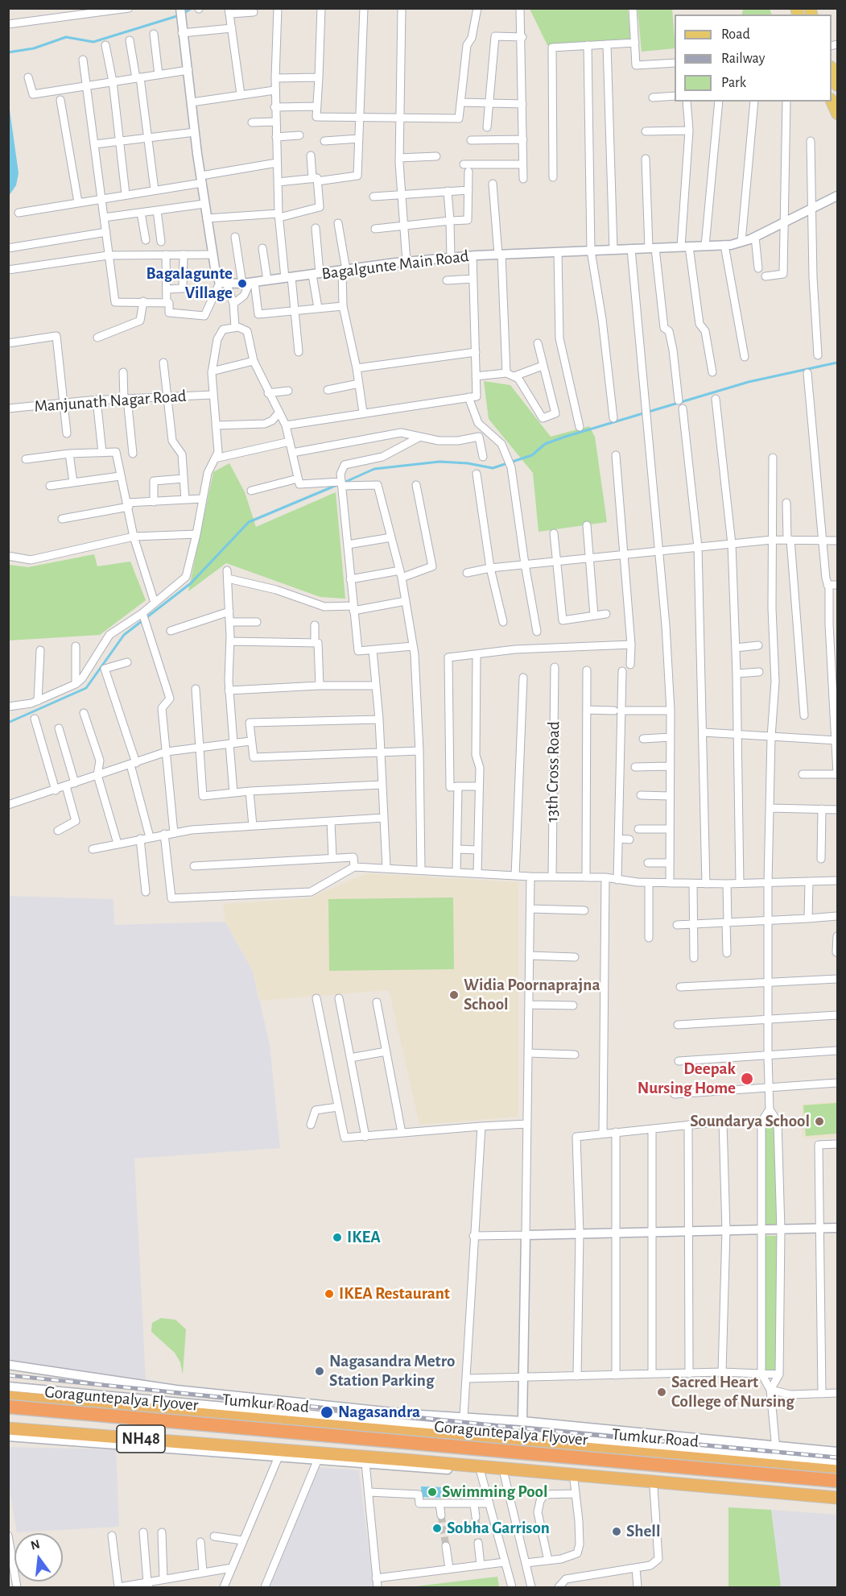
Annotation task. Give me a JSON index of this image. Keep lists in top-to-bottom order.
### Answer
{
  "streets": {
    "highway": ["Goraguntepalya Flyover", "Tumkur Road", "NH48"],
    "street": ["Bagalgunte Main Road", "Manjunath Nagar Road", "13th Cross Road"]
  },
  "places": [
    "Bagalagunte Village",
    "Widia Poornaprajna School",
    "Deepak Nursing Home",
    "Soundarya School",
    "IKEA",
    "IKEA Restaurant",
    "Nagasandra Metro Station Parking",
    "Sacred Heart College of Nursing",
    "Nagasandra",
    "Swimming Pool",
    "Sobha Garrison",
    "Shell"
  ],
  "legend": ["Road", "Railway", "Park"],
  "north": "top"
}
